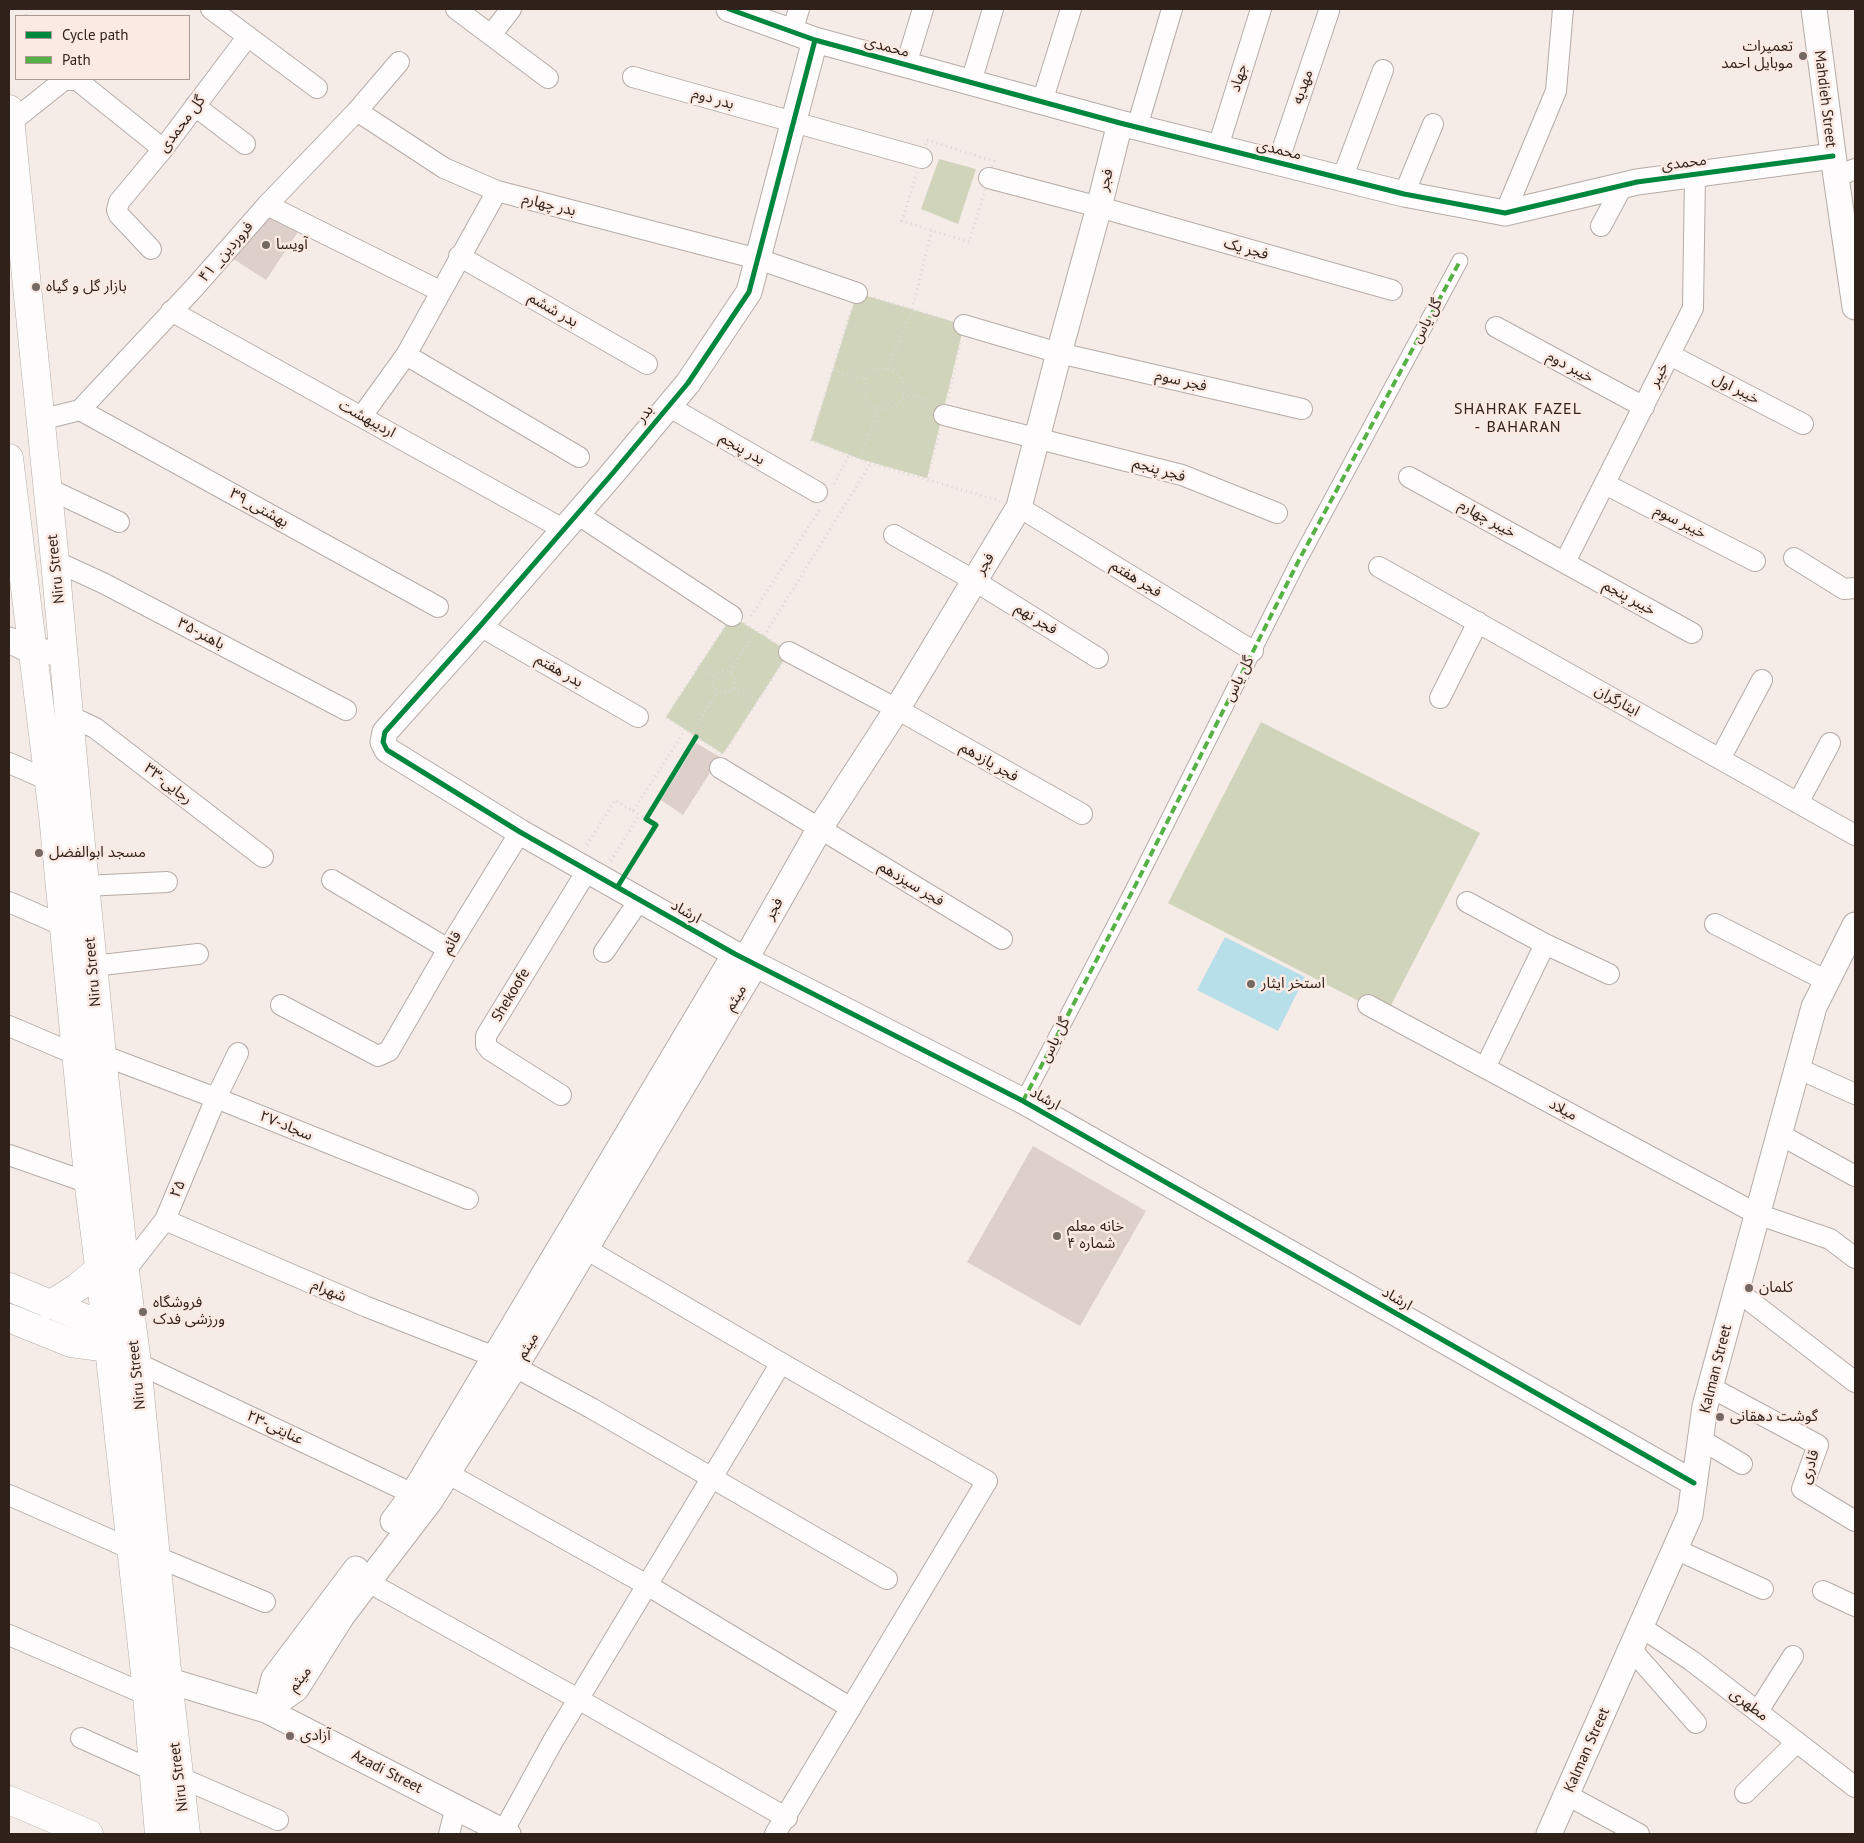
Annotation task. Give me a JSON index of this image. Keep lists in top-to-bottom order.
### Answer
{
  "streets": {
    "main road": ["Niru Street"],
    "street": [
      "محمدی",
      "جهاد",
      "مهدیه",
      "بدر دوم",
      "Mahdieh Street",
      "گل محمدی",
      "فجر",
      "بدر چهارم",
      "فجر یک",
      "۴۱ _فروردین",
      "بدر ششم",
      "گل یاس",
      "خیبر دوم",
      "خیبر",
      "فجر سوم",
      "خیبر اول",
      "بدر",
      "اردیبهشت",
      "بدر پنجم",
      "فجر پنجم",
      "۳۹_بهشتی",
      "خیبر چهارم",
      "خیبر سوم",
      "فجر هفتم",
      "خیبر پنجم",
      "فجر نهم",
      "۳۵-باهنر",
      "بدر هفتم",
      "ایثارگران",
      "فجر یازدهم",
      "۳۳-رجایی",
      "فجر سیزدهم",
      "ارشاد",
      "قائم",
      "Shekoofe",
      "میثم",
      "میلاد",
      "۲۷-سجاد",
      "۲۵",
      "شهرام",
      "Kalman Street",
      "۲۳-عنایتی",
      "قادری",
      "مطهری",
      "Azadi Street"
    ]
  },
  "crossings": [
    ["محمدی", "جهاد"],
    ["محمدی", "مهدیه"],
    ["محمدی", "Mahdieh Street"],
    ["محمدی", "فجر"],
    ["محمدی", "خیبر"],
    ["محمدی", "بدر"],
    ["بدر دوم", "بدر"],
    ["فجر", "فجر یک"],
    ["فجر", "فجر سوم"],
    ["فجر", "فجر پنجم"],
    ["فجر", "فجر هفتم"],
    ["فجر", "فجر نهم"],
    ["فجر", "فجر یازدهم"],
    ["فجر", "فجر سیزدهم"],
    ["فجر", "ارشاد"],
    ["فجر", "میثم"],
    ["بدر چهارم", "۴۱ _فروردین"],
    ["بدر چهارم", "بدر"],
    ["۴۱ _فروردین", "اردیبهشت"],
    ["۴۱ _فروردین", "۳۹_بهشتی"],
    ["گل یاس", "فجر هفتم"],
    ["گل یاس", "ارشاد"],
    ["خیبر دوم", "خیبر"],
    ["خیبر", "خیبر اول"],
    ["خیبر", "خیبر چهارم"],
    ["خیبر", "خیبر سوم"],
    ["خیبر", "خیبر پنجم"],
    ["بدر", "اردیبهشت"],
    ["بدر", "بدر پنجم"],
    ["بدر", "بدر هفتم"],
    ["بدر", "ارشاد"],
    ["خیبر چهارم", "خیبر پنجم"],
    ["Niru Street", "۳۵-باهنر"],
    ["Niru Street", "۳۳-رجایی"],
    ["Niru Street", "۲۷-سجاد"],
    ["Niru Street", "۲۵"],
    ["Niru Street", "۲۳-عنایتی"],
    ["Niru Street", "Azadi Street"],
    ["ارشاد", "قائم"],
    ["ارشاد", "Shekoofe"],
    ["ارشاد", "میثم"],
    ["ارشاد", "Kalman Street"],
    ["میثم", "شهرام"],
    ["میثم", "۲۳-عنایتی"],
    ["میثم", "Azadi Street"],
    ["میلاد", "Kalman Street"],
    ["۲۷-سجاد", "۲۵"],
    ["۲۵", "شهرام"],
    ["Kalman Street", "قادری"],
    ["Kalman Street", "مطهری"]
  ],
  "districts": ["SHAHRAK FAZEL - BAHARAN"],
  "places": [
    "تعمیرات موبایل احمد",
    "آویسا",
    "بازار گل و گیاه",
    "مسجد ابوالفضل",
    "استخر ایثار",
    "خانه معلم شماره ۴",
    "کلمان",
    "فروشگاه ورزشی فدک",
    "گوشت دهقانی",
    "آزادی"
  ],
  "legend": ["Cycle path", "Path"]
}
